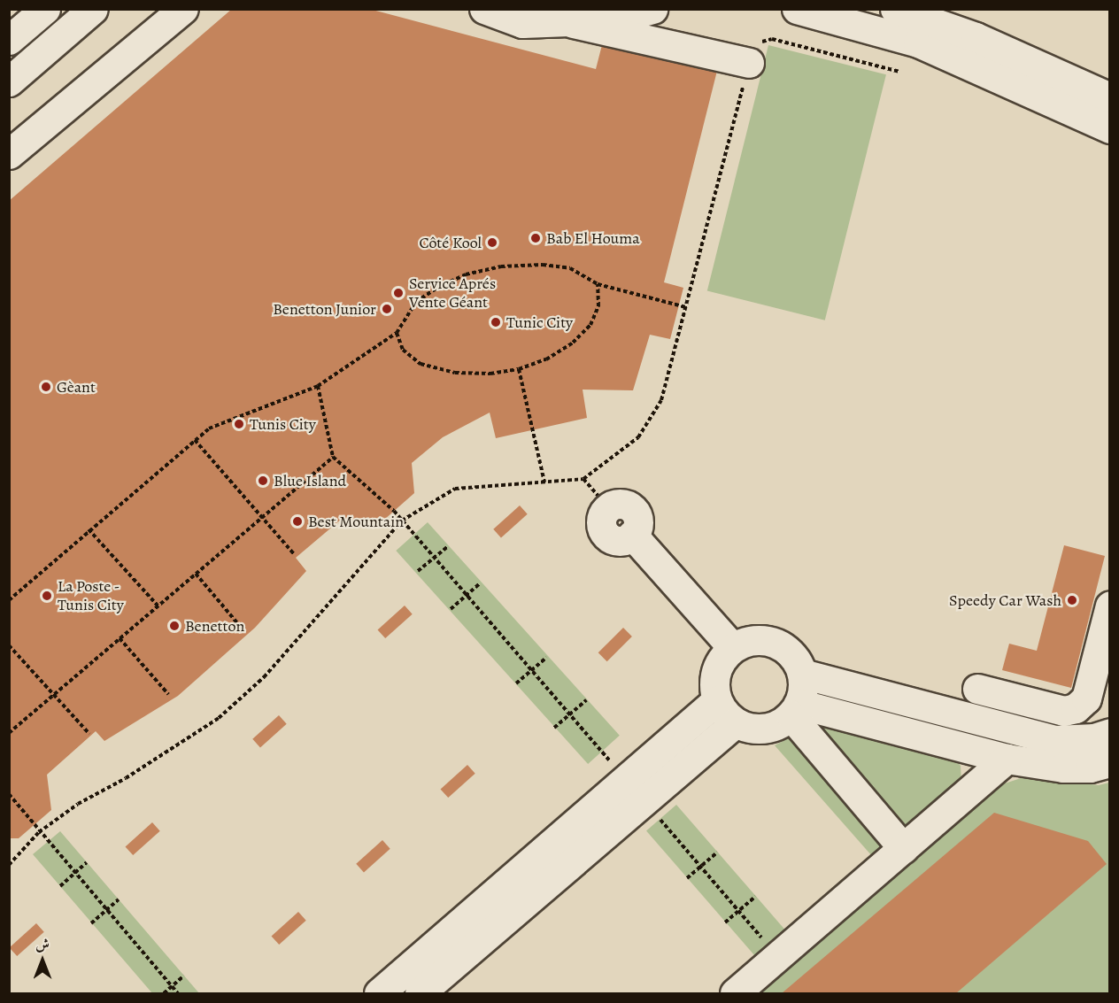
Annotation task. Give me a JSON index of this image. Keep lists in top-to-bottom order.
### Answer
{
  "places": [
    "Bab El Houma",
    "Côté Kool",
    "Service Aprés Vente Géant",
    "Benetton Junior",
    "Tunic City",
    "Gèant",
    "Tunis City",
    "Blue Island",
    "Best Mountain",
    "La Poste - Tunis City",
    "Speedy Car Wash",
    "Benetton"
  ],
  "north": "top"
}
